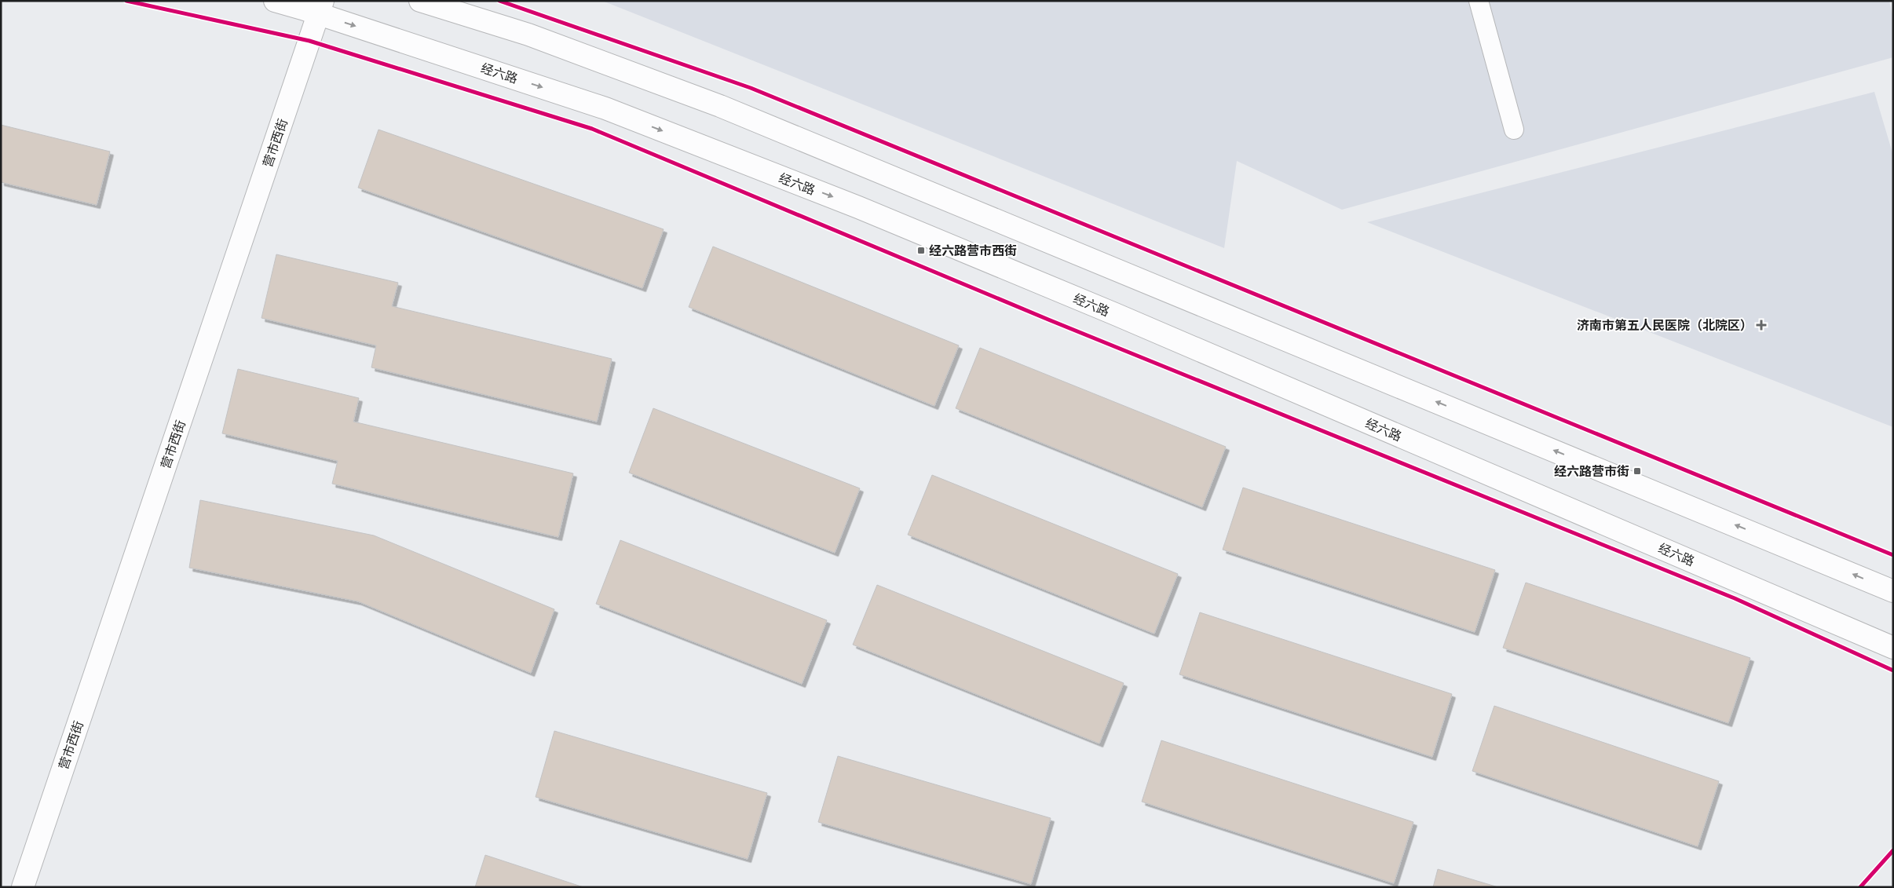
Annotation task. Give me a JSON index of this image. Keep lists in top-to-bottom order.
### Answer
{
  "streets": {
    "main road": ["经六路", "营市西街"]
  },
  "crossings": [
    ["经六路", "营市西街"]
  ],
  "places": {
    "transit": ["经六路营市西街", "经六路营市街"],
    "health": ["济南市第五人民医院（北院区）"]
  }
}
